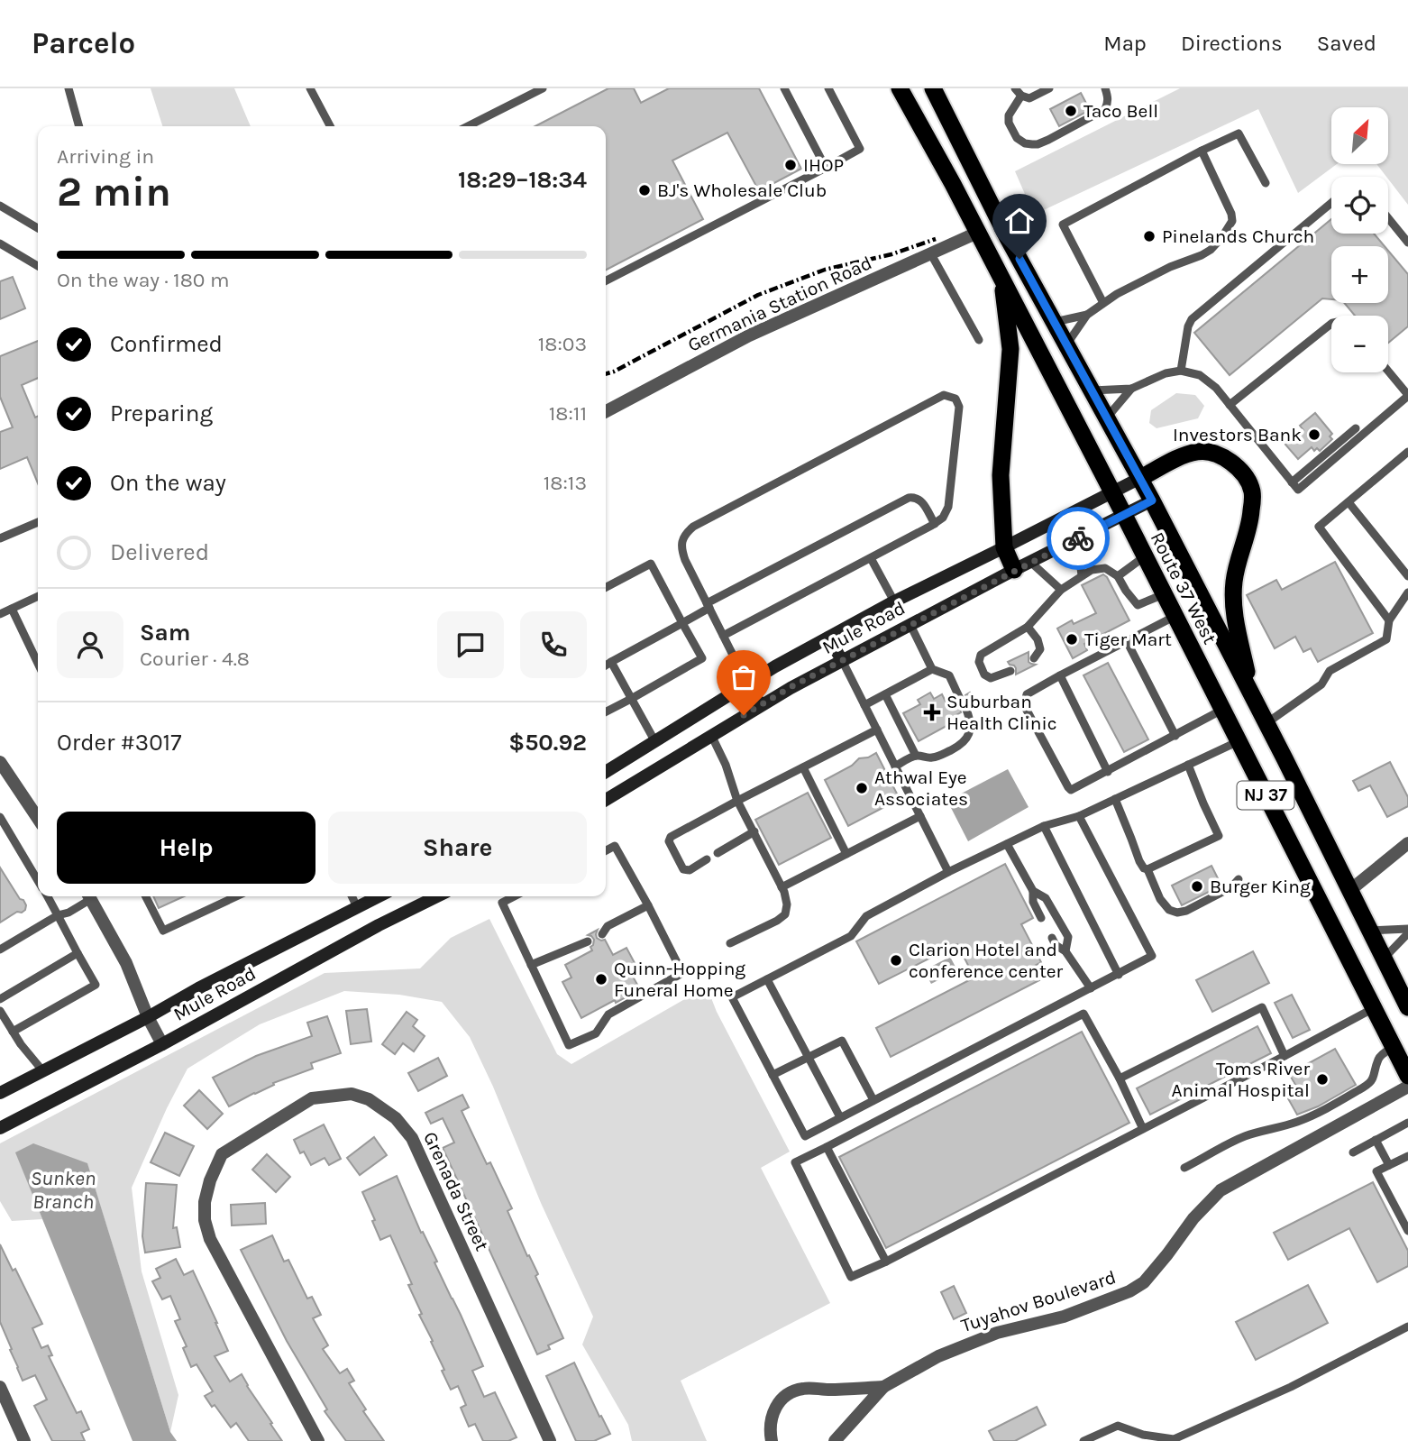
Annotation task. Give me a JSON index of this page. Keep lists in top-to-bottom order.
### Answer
{
  "streets": {
    "highway": ["Route 37 West", "NJ 37"],
    "main road": ["Mule Road"],
    "street": ["Germania Station Road", "Grenada Street", "Tuyahov Boulevard"]
  },
  "crossings": [
    ["Germania Station Road", "Route 37 West"],
    ["Route 37 West", "Mule Road"]
  ],
  "water": ["Sunken Branch"],
  "places": {
    "other": [
      "Taco Bell",
      "IHOP",
      "BJ's Wholesale Club",
      "Pinelands Church",
      "Investors Bank",
      "Tiger Mart",
      "Athwal Eye Associates",
      "Burger King",
      "Clarion Hotel and conference center",
      "Quinn-Hopping Funeral Home",
      "Toms River Animal Hospital"
    ],
    "health": ["Suburban Health Clinic"]
  },
  "north": "top right",
  "page": {
    "header": "Parcelo",
    "nav": ["Map", "Directions", "Saved"],
    "map_buttons": ["+", "−"],
    "heading": ["2 min", "Arriving in", "18:29–18:34"],
    "panel": [
      "Sam",
      "Courier · 4.8",
      "Order #3017",
      "$50.92"
    ],
    "bar": "On the way · 180 m",
    "list": [
      ["Confirmed", "18:03"],
      ["Preparing", "18:11"],
      ["On the way", "18:13"],
      "Delivered"
    ],
    "buttons": ["Help", "Share"]
  }
}
